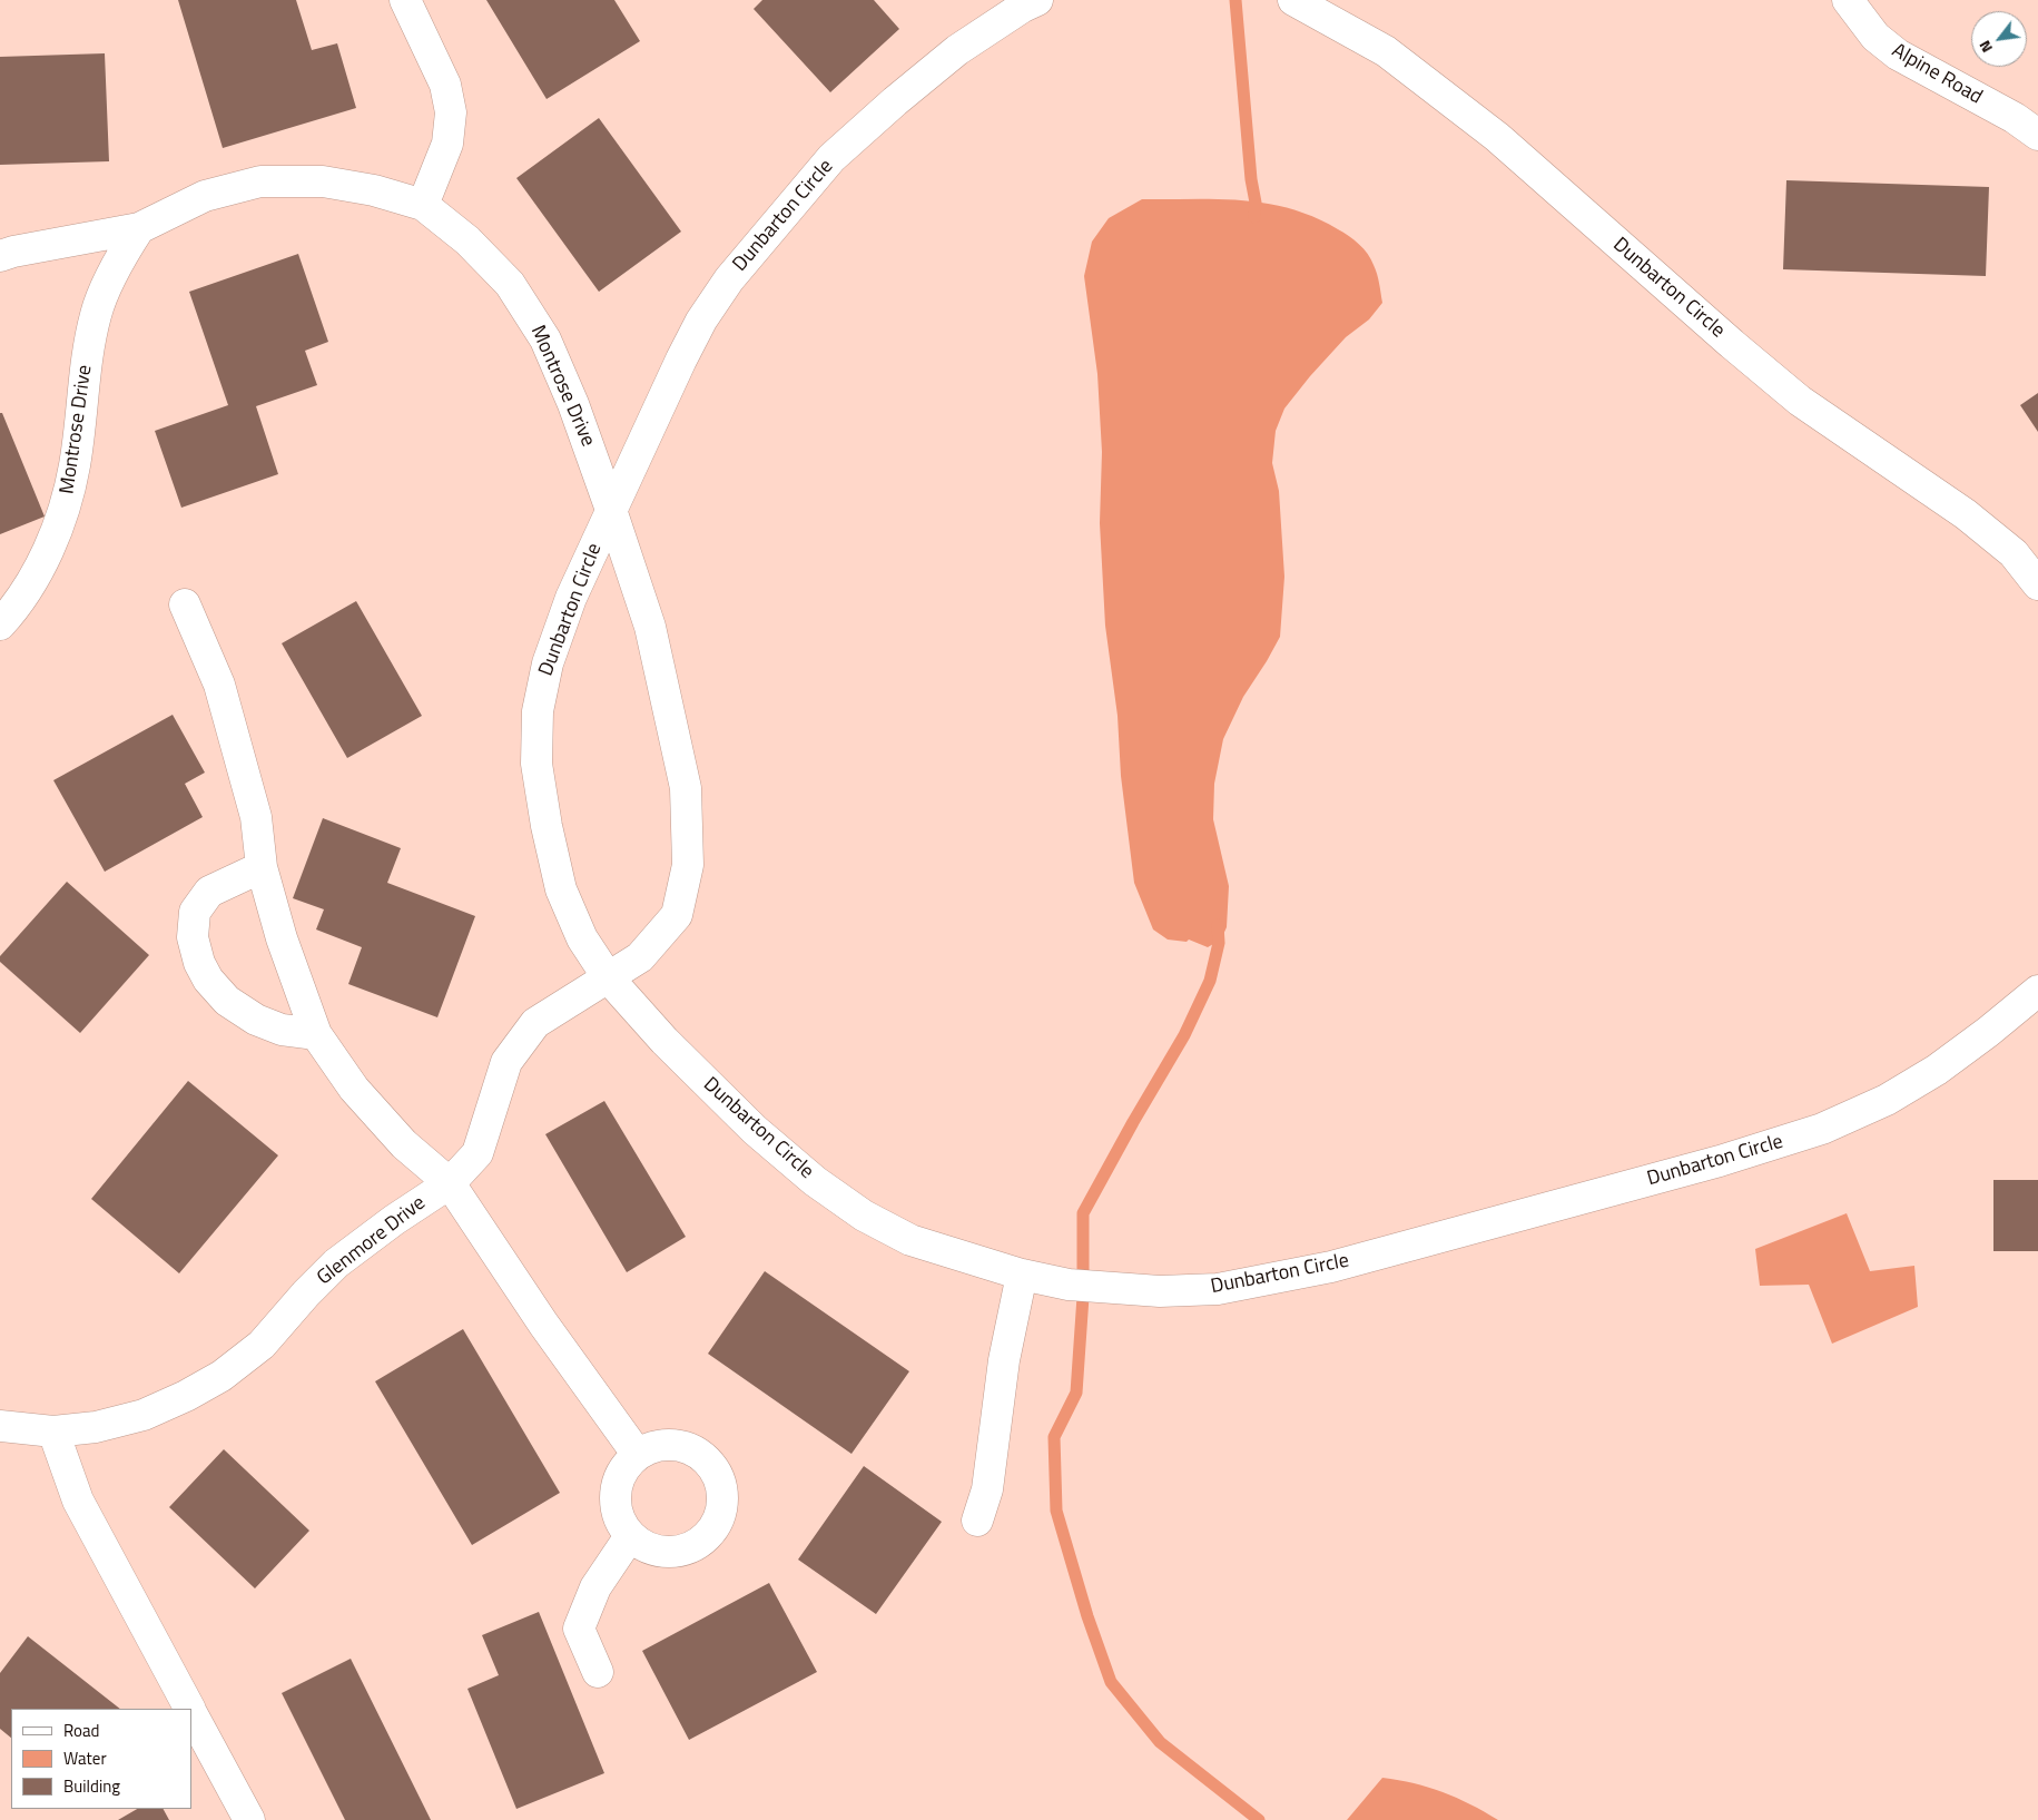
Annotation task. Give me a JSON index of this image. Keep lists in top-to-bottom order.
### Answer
{
  "streets": {
    "street": [
      "Alpine Road",
      "Dunbarton Circle",
      "Montrose Drive",
      "Glenmore Drive"
    ]
  },
  "crossings": [
    ["Dunbarton Circle", "Montrose Drive"],
    ["Dunbarton Circle", "Glenmore Drive"],
    ["Montrose Drive", "Glenmore Drive"]
  ],
  "legend": ["Road", "Water", "Building"],
  "north": "bottom left"
}
